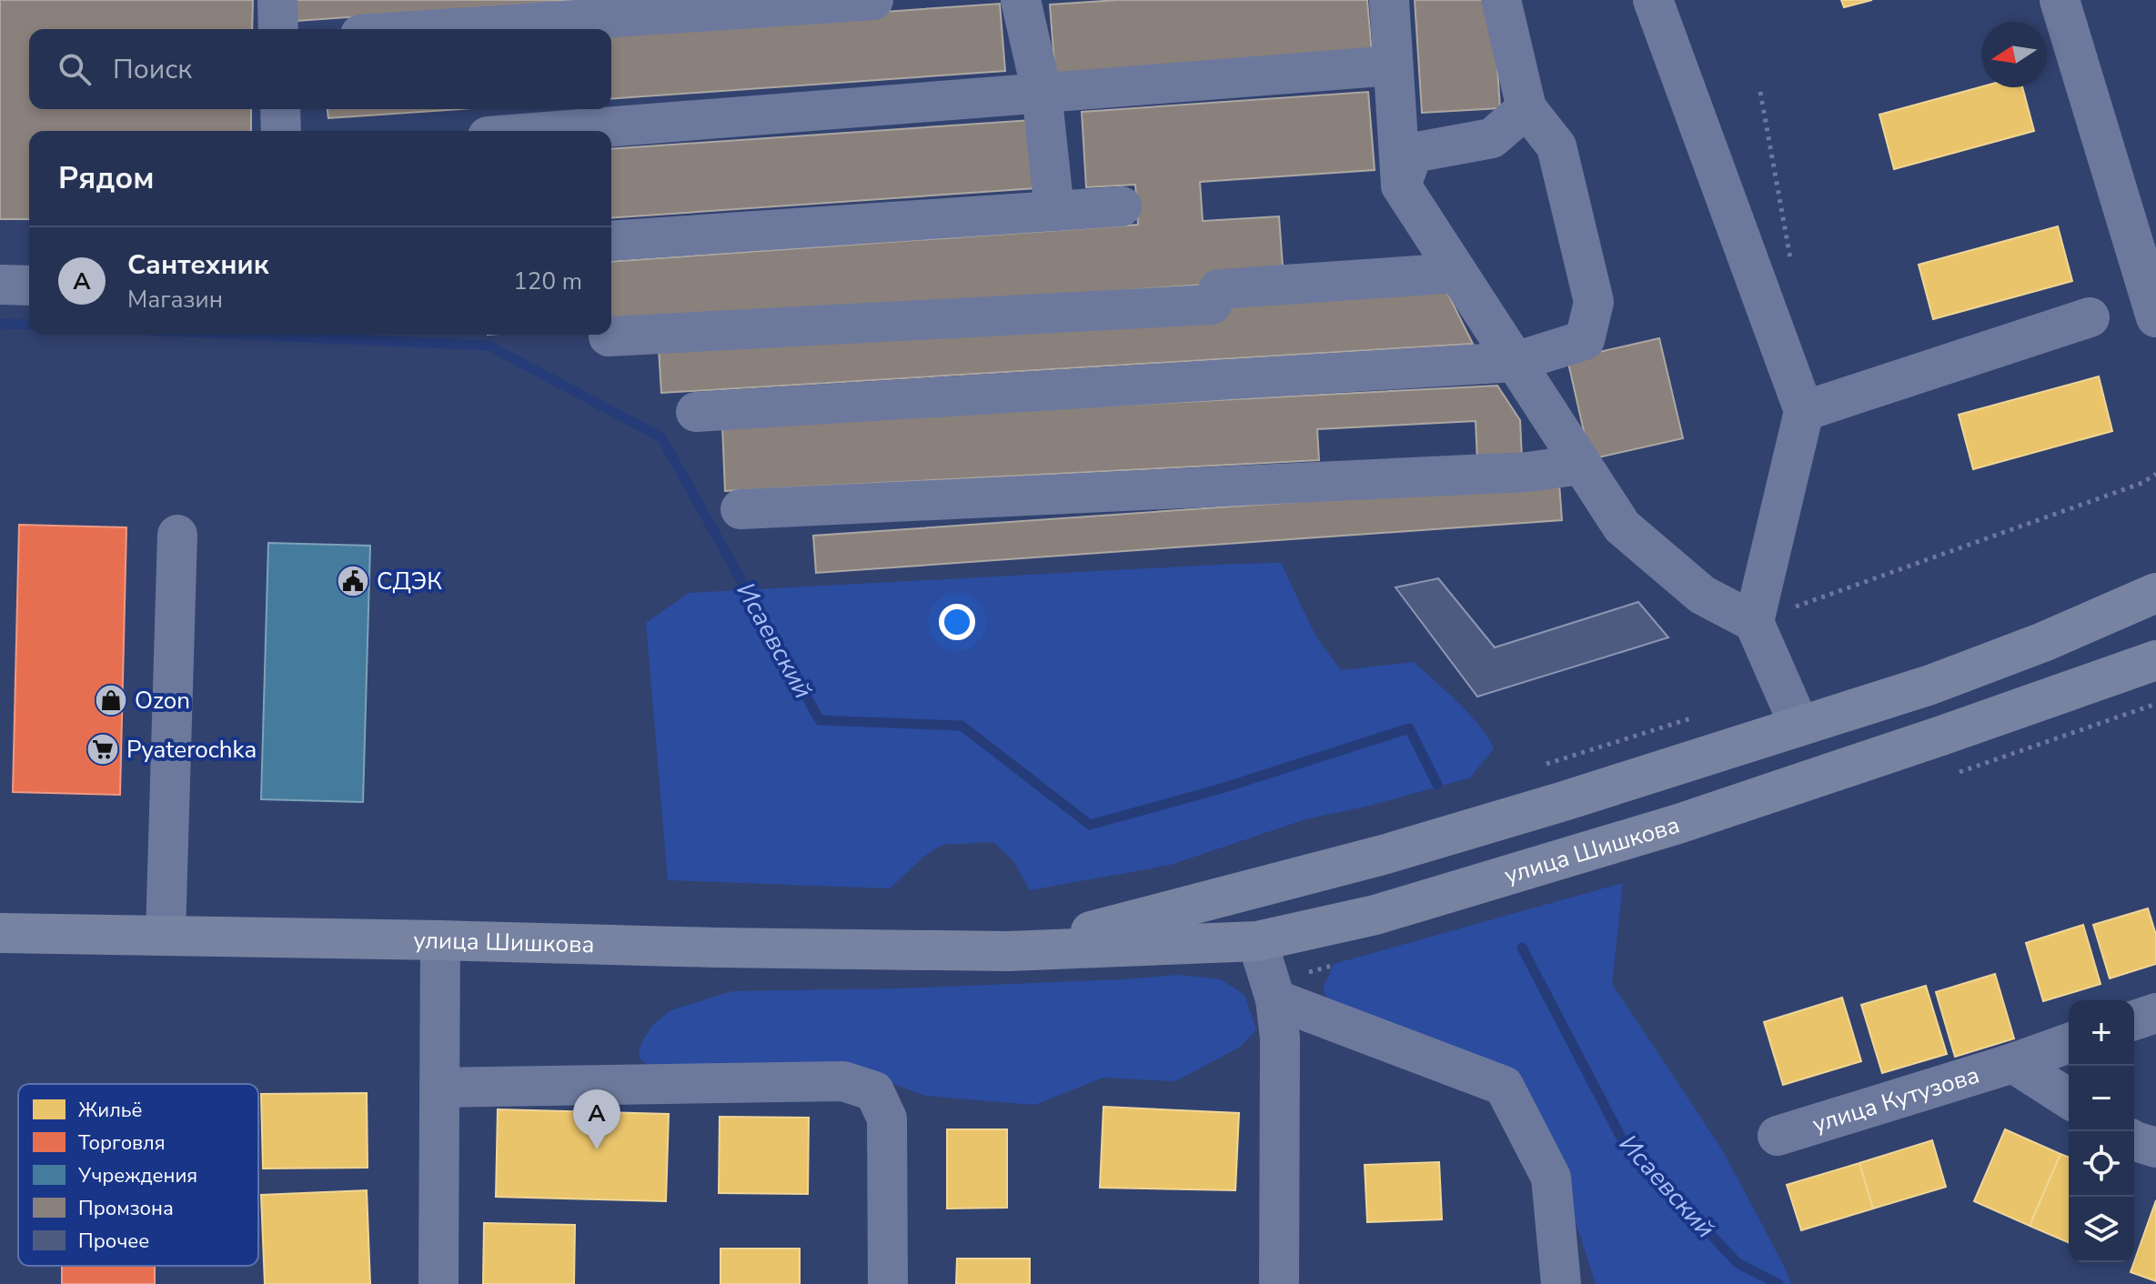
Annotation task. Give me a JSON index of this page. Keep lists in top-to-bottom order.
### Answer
{
  "streets": {
    "main road": ["улица Шишкова"],
    "street": ["улица Кутузова"]
  },
  "water": ["Исаевский"],
  "places": {
    "public building": ["СДЭК"],
    "shop": ["Ozon"],
    "supermarket": ["Pyaterochka"]
  },
  "legend": [
    "Жильё",
    "Торговля",
    "Учреждения",
    "Промзона",
    "Прочее"
  ],
  "north": "left",
  "page": {
    "search": "Поиск",
    "heading": "Рядом",
    "list": [
      {
        "mark": "A",
        "name": "Сантехник",
        "note": "Магазин",
        "value": "120 m"
      }
    ],
    "map_buttons": ["+", "−"],
    "pins": "A"
  }
}
